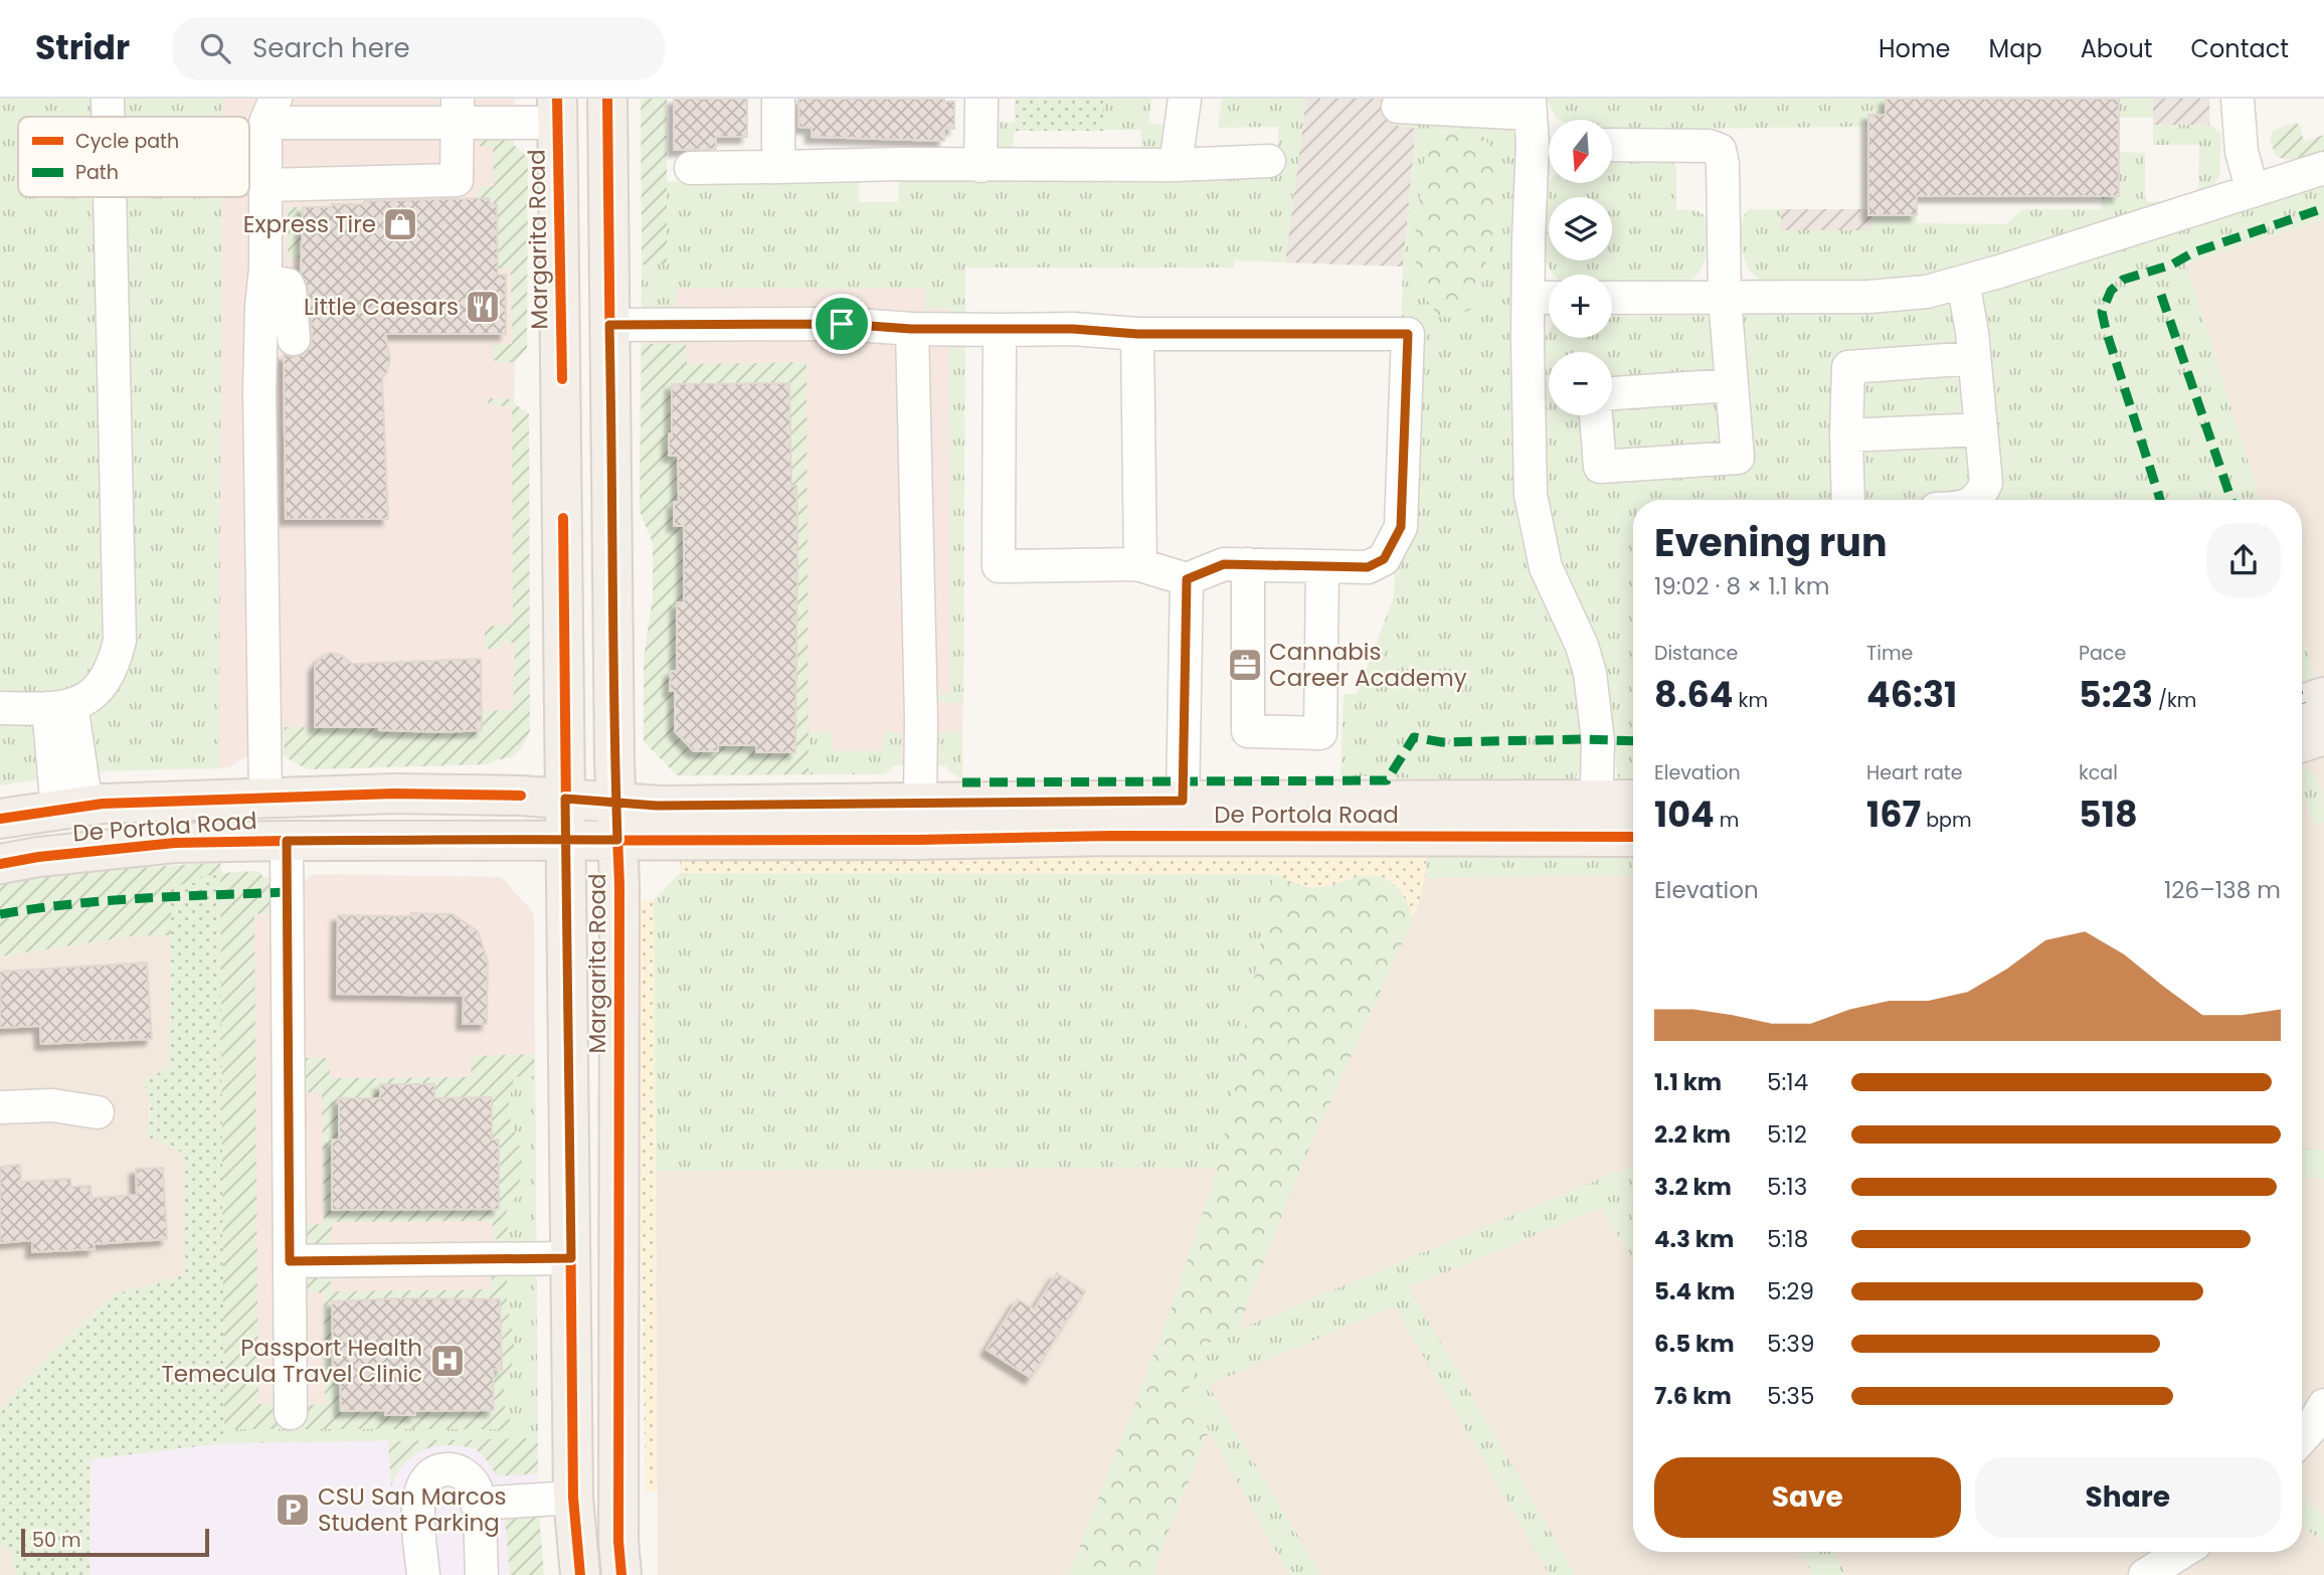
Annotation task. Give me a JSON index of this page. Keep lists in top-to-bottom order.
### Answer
{
  "streets": {
    "main road": ["Margarita Road", "De Portola Road"]
  },
  "crossings": [
    ["Margarita Road", "De Portola Road"]
  ],
  "places": {
    "shop": ["Express Tire"],
    "restaurant": ["Little Caesars"],
    "office": ["Cannabis Career Academy"],
    "hospital": ["Passport Health Temecula Travel Clinic"],
    "parking": ["CSU San Marcos Student Parking"]
  },
  "legend": ["Cycle path", "Path"],
  "scale_bar": "50 m",
  "north": "bottom",
  "page": {
    "header": "Stridr",
    "search": "Search here",
    "nav": [
      "Home",
      "Map",
      "About",
      "Contact"
    ],
    "map_buttons": ["+", "−"],
    "heading": ["Evening run", "19:02 · 8 × 1.1 km"],
    "stats": [
      ["Distance", "8.64 km"],
      ["Time", "46:31"],
      ["Pace", "5:23 /km"],
      ["Elevation", "104 m"],
      ["Heart rate", "167 bpm"],
      ["kcal", "518"]
    ],
    "chart": ["Elevation", "126–138 m"],
    "list": [
      {
        "name": "1.1 km",
        "note": "5:14"
      },
      {
        "name": "2.2 km",
        "note": "5:12"
      },
      {
        "name": "3.2 km",
        "note": "5:13"
      },
      {
        "name": "4.3 km",
        "note": "5:18"
      },
      {
        "name": "5.4 km",
        "note": "5:29"
      },
      {
        "name": "6.5 km",
        "note": "5:39"
      },
      {
        "name": "7.6 km",
        "note": "5:35"
      }
    ],
    "buttons": ["Save", "Share"],
    "scale": "50 m"
  }
}
